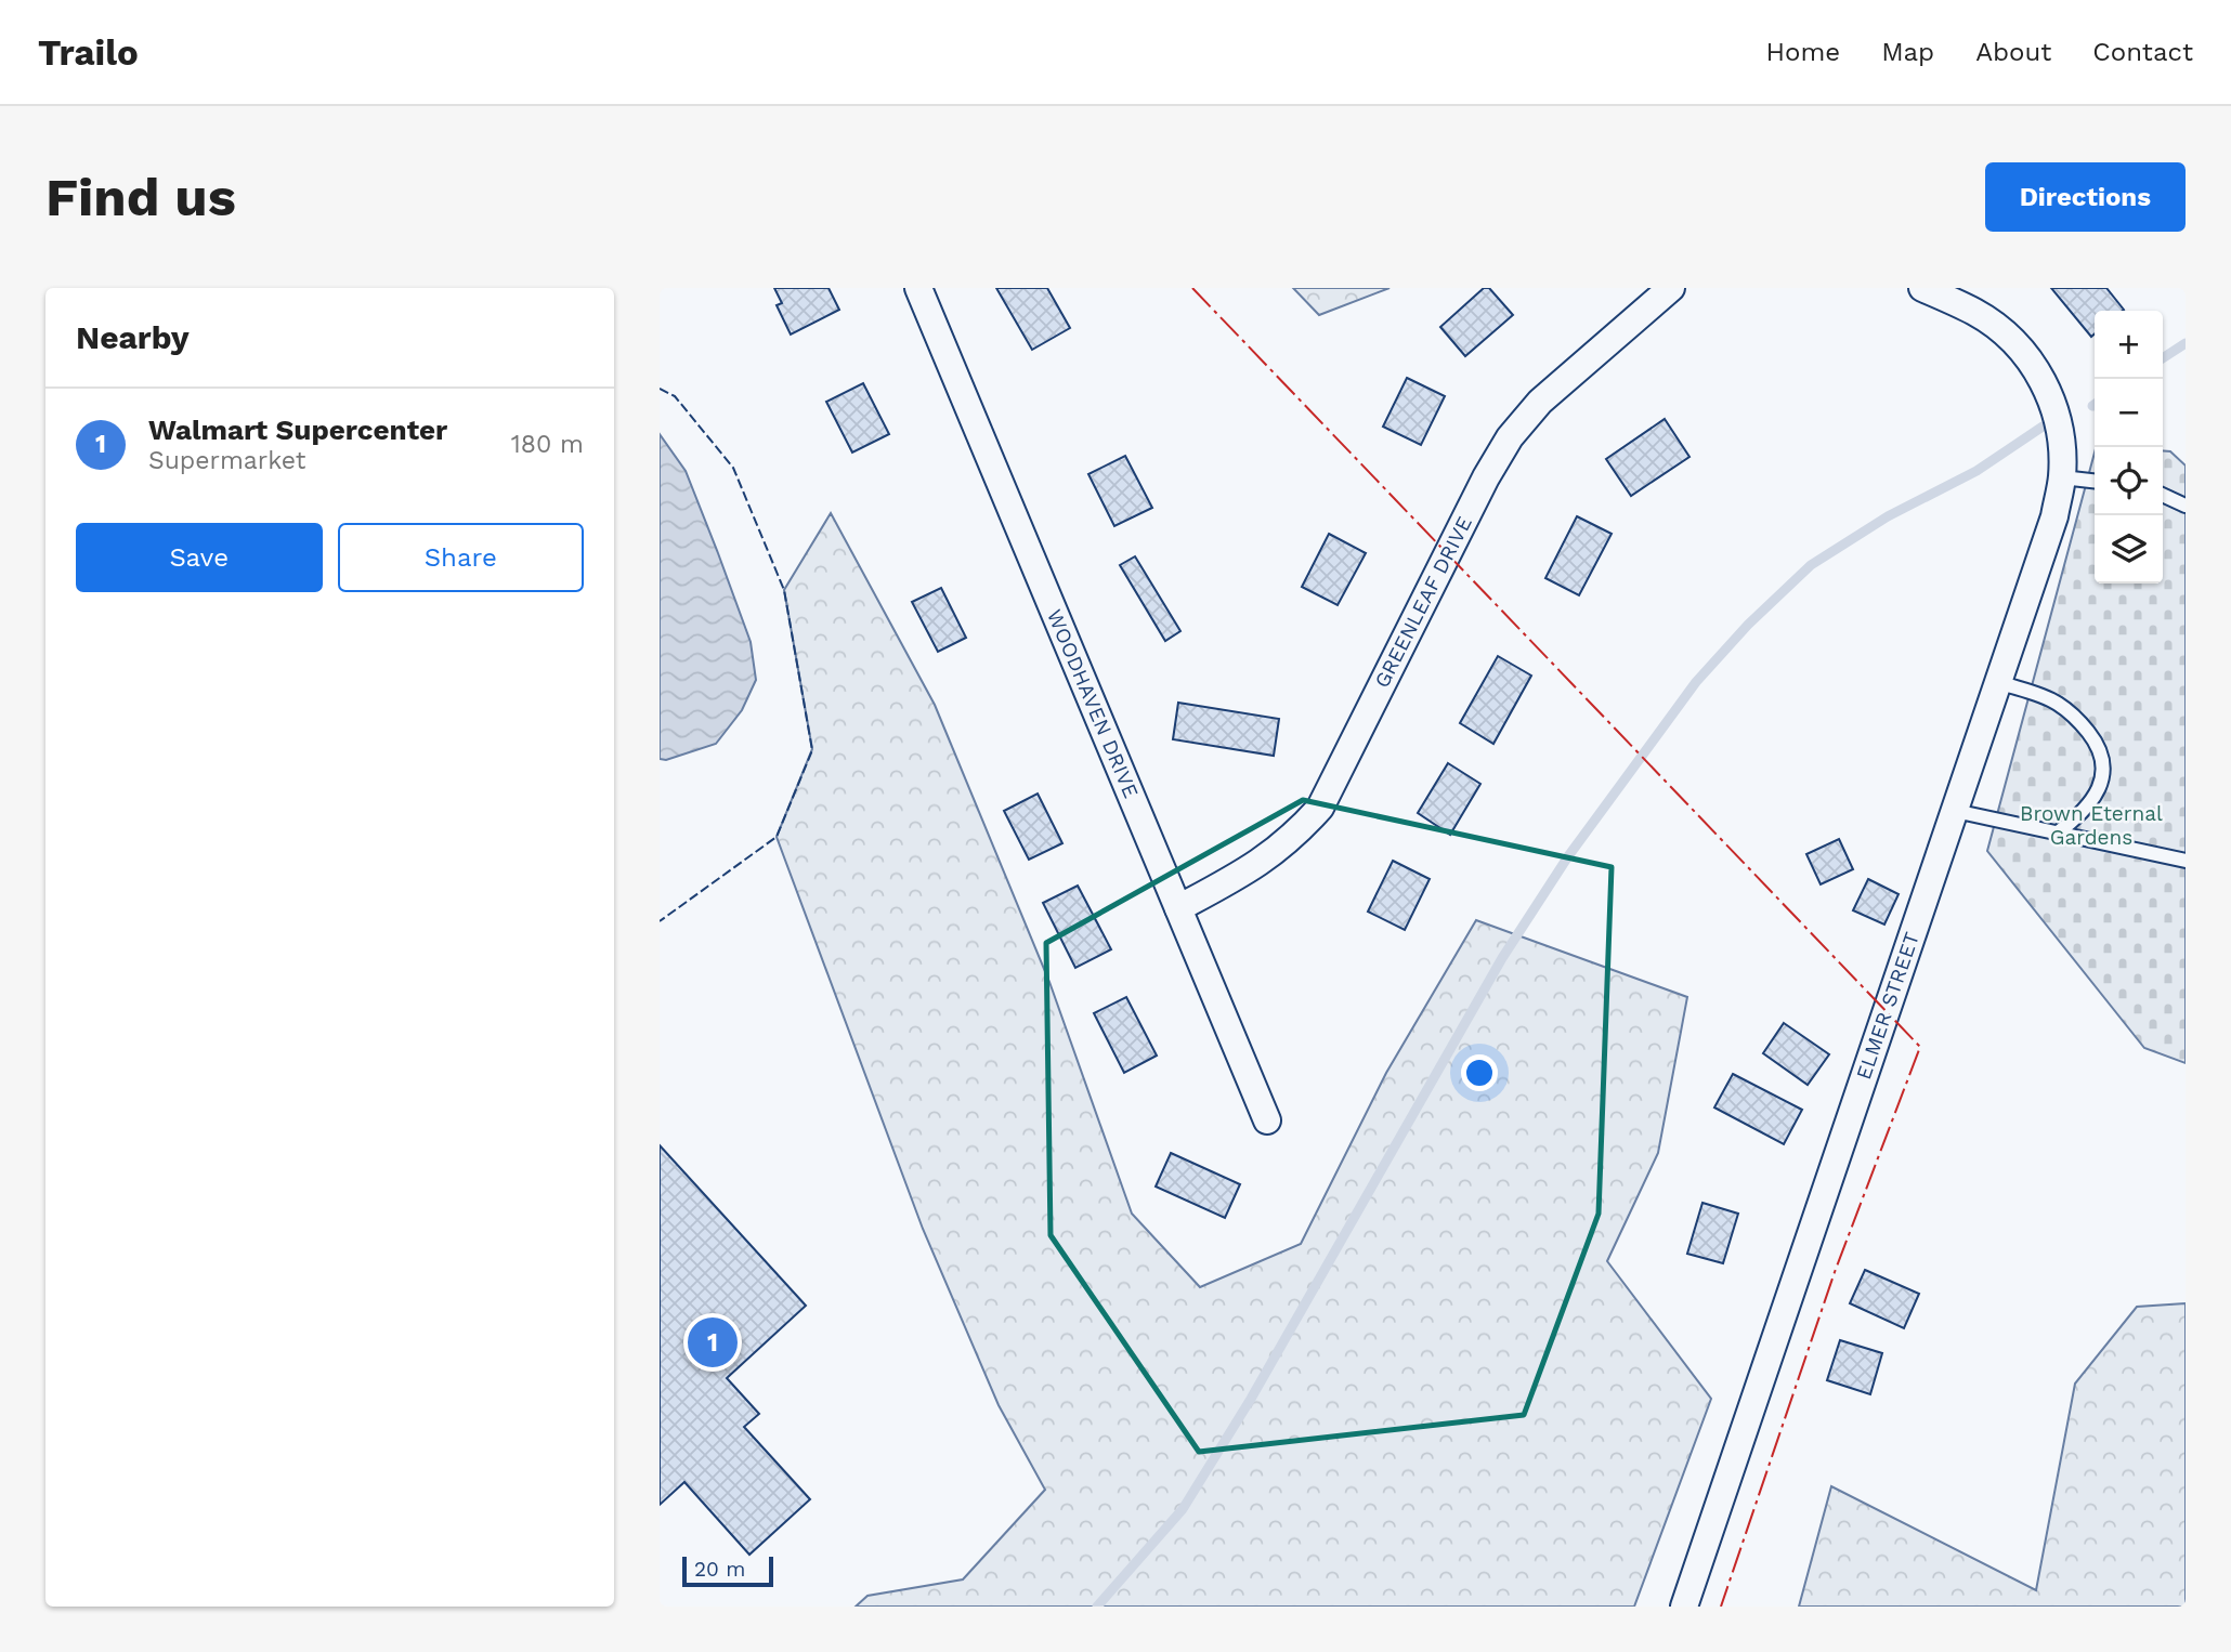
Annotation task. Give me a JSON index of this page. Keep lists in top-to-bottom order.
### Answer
{
  "streets": {
    "street": ["GREENLEAF DRIVE", "WOODHAVEN DRIVE", "ELMER STREET"]
  },
  "crossings": [
    ["GREENLEAF DRIVE", "WOODHAVEN DRIVE"]
  ],
  "parks": ["Brown Eternal Gardens"],
  "scale_bar": "20 m",
  "page": {
    "header": "Trailo",
    "nav": [
      "Home",
      "Map",
      "About",
      "Contact"
    ],
    "buttons": [
      "Directions",
      ["Save", "Share"]
    ],
    "title": "Find us",
    "heading": "Nearby",
    "map_buttons": ["+", "−"],
    "list": [
      {
        "mark": "1",
        "name": "Walmart Supercenter",
        "note": "Supermarket",
        "value": "180 m"
      }
    ],
    "pins": "1",
    "scale": "20 m"
  }
}
